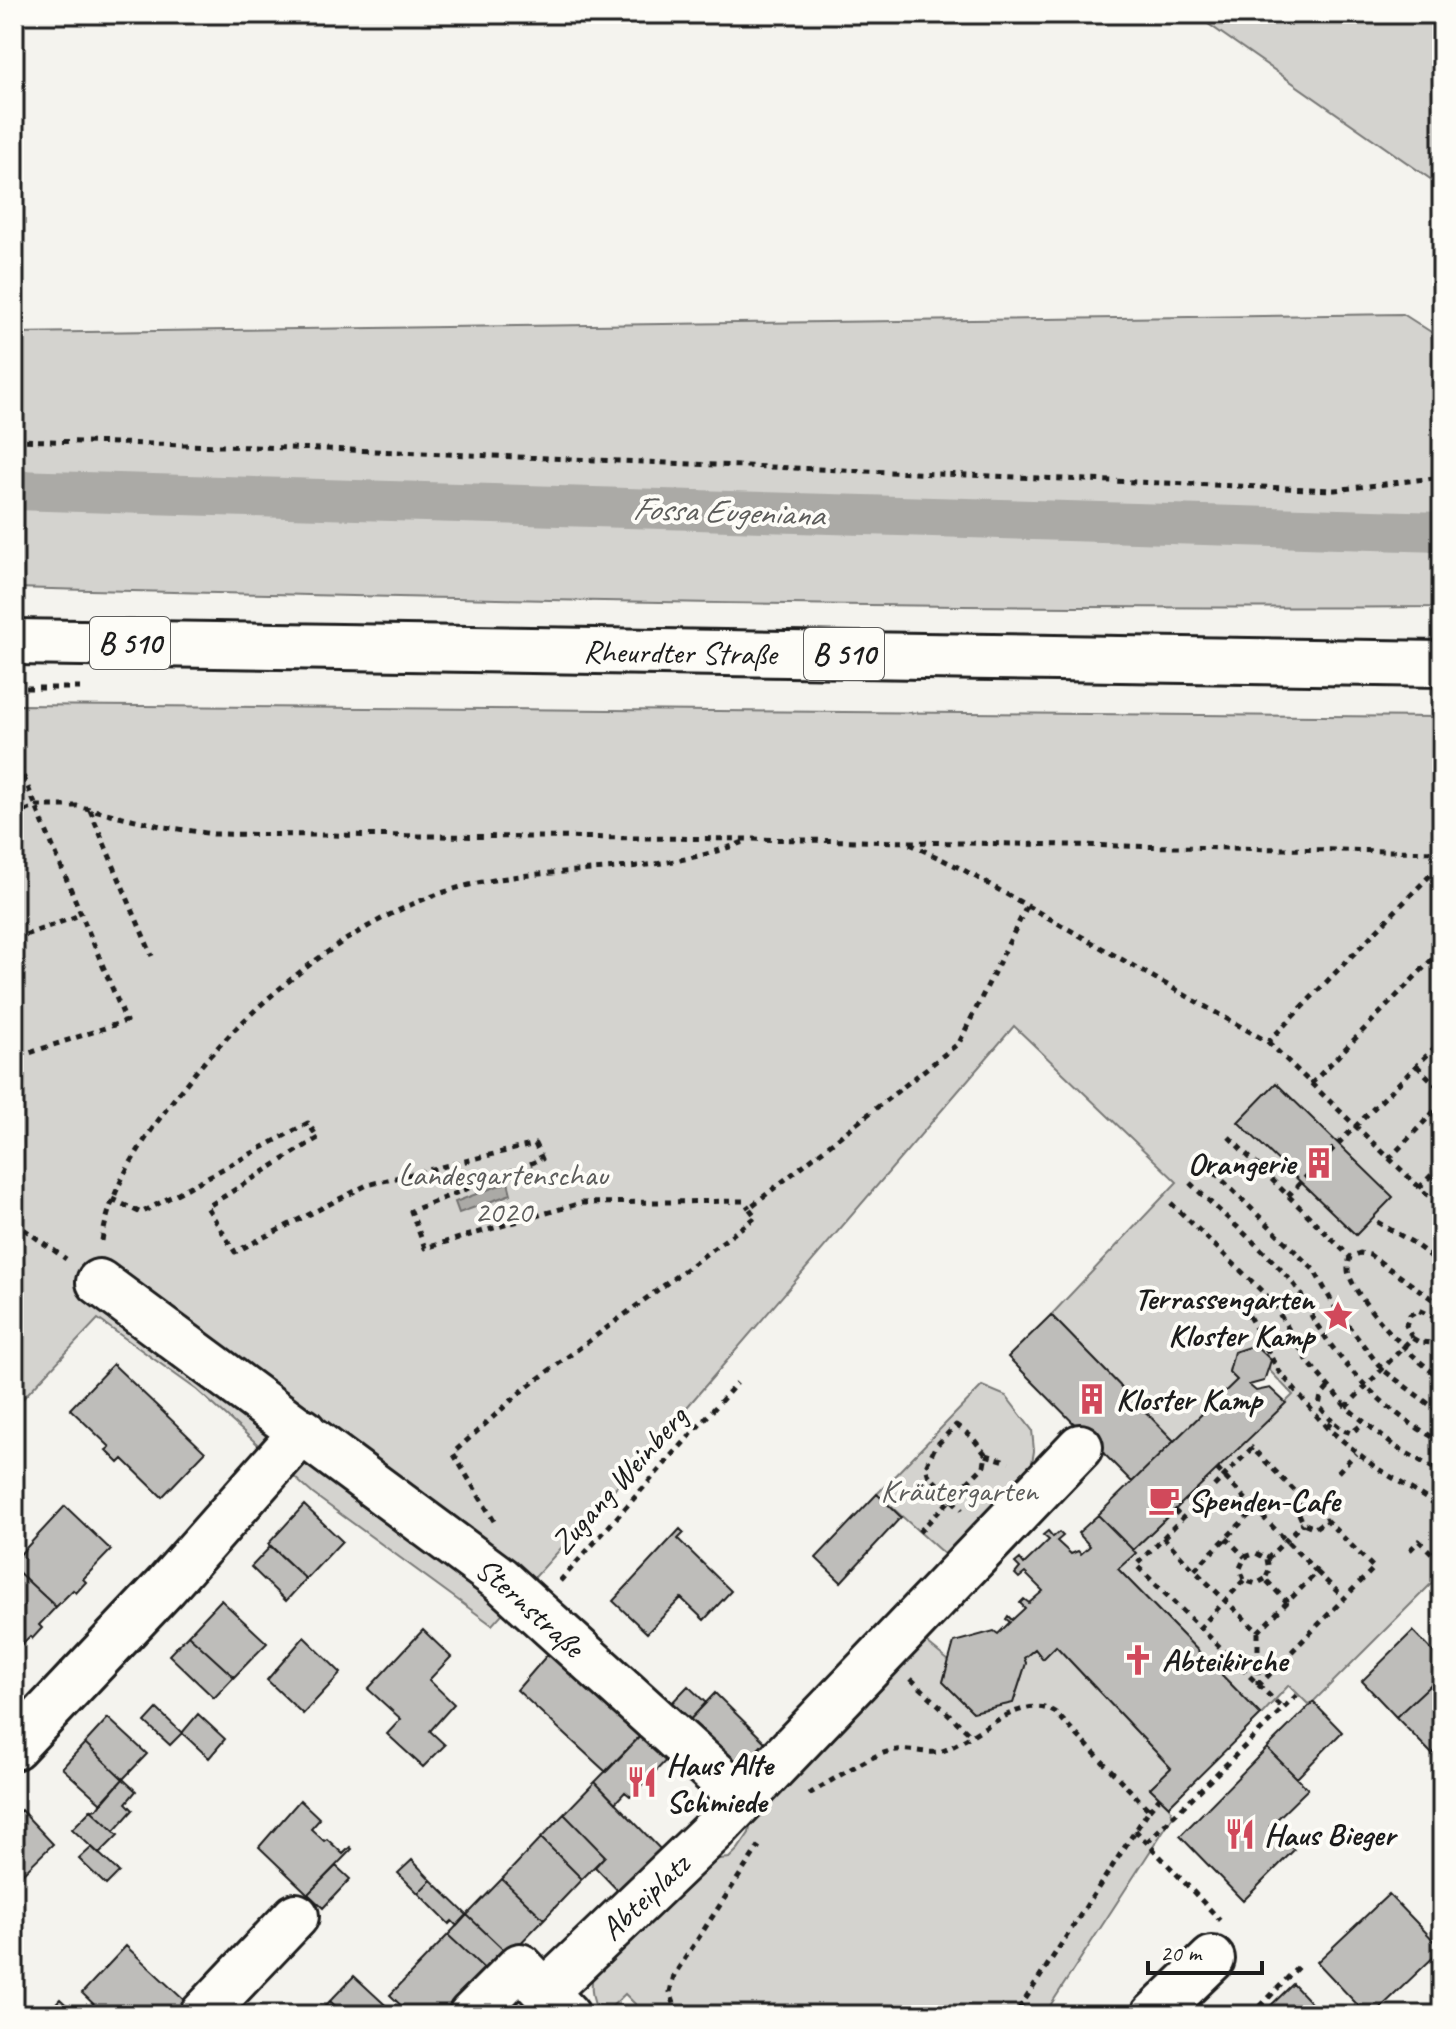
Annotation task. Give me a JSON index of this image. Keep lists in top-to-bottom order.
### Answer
{
  "streets": {
    "street": [
      "B 510",
      "Rheurdter Straße",
      "Sternstraße",
      "Abteiplatz"
    ],
    "path": ["Zugang Weinberg"]
  },
  "crossings": [
    ["Zugang Weinberg", "Sternstraße"],
    ["Sternstraße", "Abteiplatz"]
  ],
  "water": ["Fossa Eugeniana"],
  "parks": ["Landesgartenschau 2020", "Kräutergarten"],
  "places": {
    "building": ["Orangerie", "Kloster Kamp"],
    "place": ["Terrassengarten Kloster Kamp"],
    "cafe": ["Spenden-Cafe"],
    "church": ["Abteikirche"],
    "restaurant": ["Haus Alte Schmiede", "Haus Bieger"]
  },
  "scale_bar": "20 m"
}
